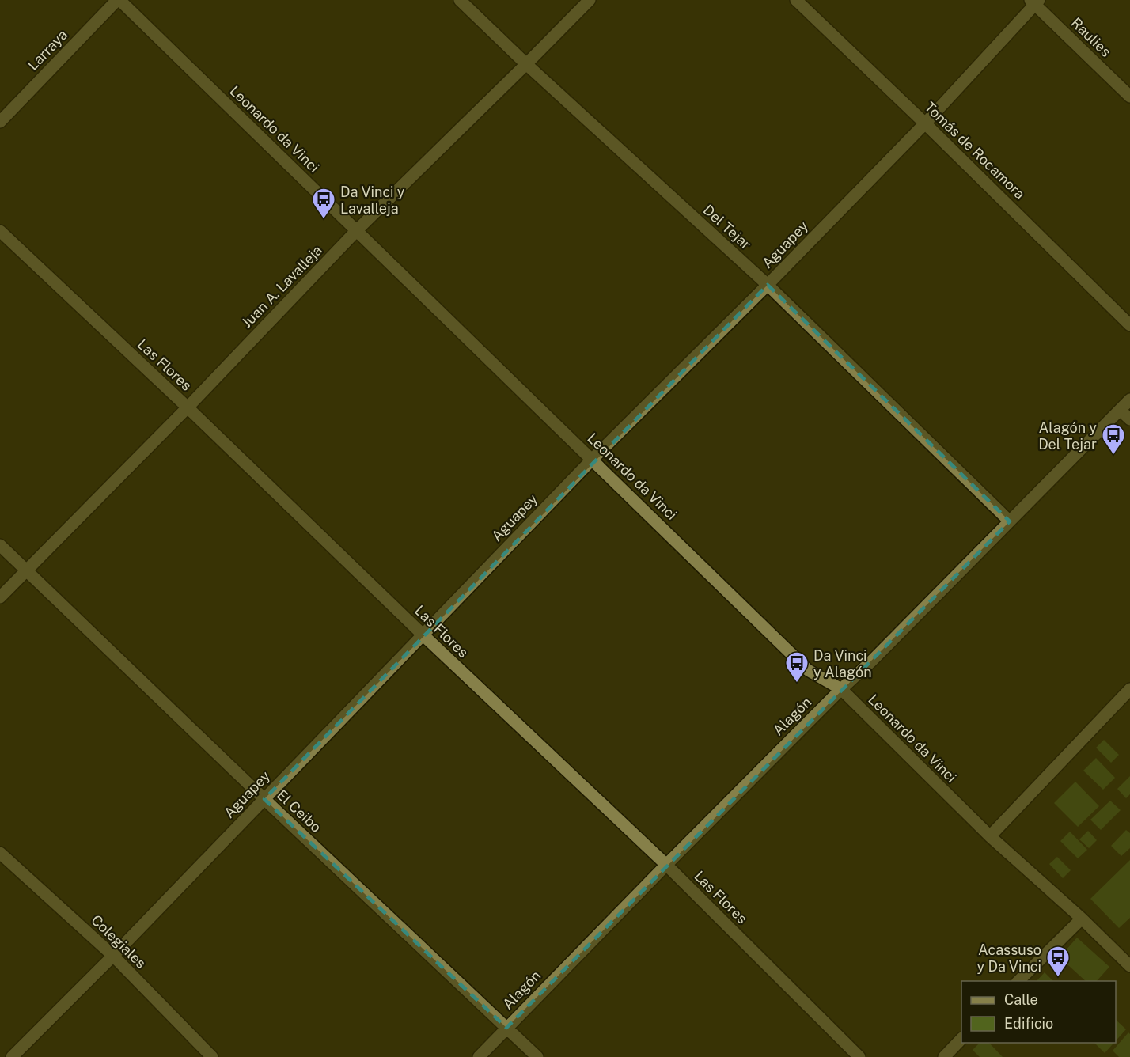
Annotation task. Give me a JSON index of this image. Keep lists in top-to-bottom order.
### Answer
{
  "streets": {
    "street": [
      "Raulies",
      "Larraya",
      "Leonardo da Vinci",
      "Tomás de Rocamora",
      "Del Tejar",
      "Aguapey",
      "Juan A. Lavalleja",
      "Las Flores",
      "Alagón",
      "El Ceibo",
      "Colegiales"
    ]
  },
  "crossings": [
    ["Raulies", "Aguapey"],
    ["Larraya", "Leonardo da Vinci"],
    ["Leonardo da Vinci", "Aguapey"],
    ["Leonardo da Vinci", "Juan A. Lavalleja"],
    ["Leonardo da Vinci", "Alagón"],
    ["Tomás de Rocamora", "Aguapey"],
    ["Del Tejar", "Aguapey"],
    ["Del Tejar", "Juan A. Lavalleja"],
    ["Del Tejar", "Alagón"],
    ["Aguapey", "Las Flores"],
    ["Aguapey", "El Ceibo"],
    ["Aguapey", "Colegiales"],
    ["Juan A. Lavalleja", "Las Flores"],
    ["Juan A. Lavalleja", "El Ceibo"],
    ["Las Flores", "Alagón"],
    ["Alagón", "El Ceibo"]
  ],
  "places": {
    "bus stop": [
      "Da Vinci y Lavalleja",
      "Alagón y Del Tejar",
      "Da Vinci y Alagón",
      "Acassuso y Da Vinci"
    ]
  },
  "legend": ["Calle", "Edificio"]
}
